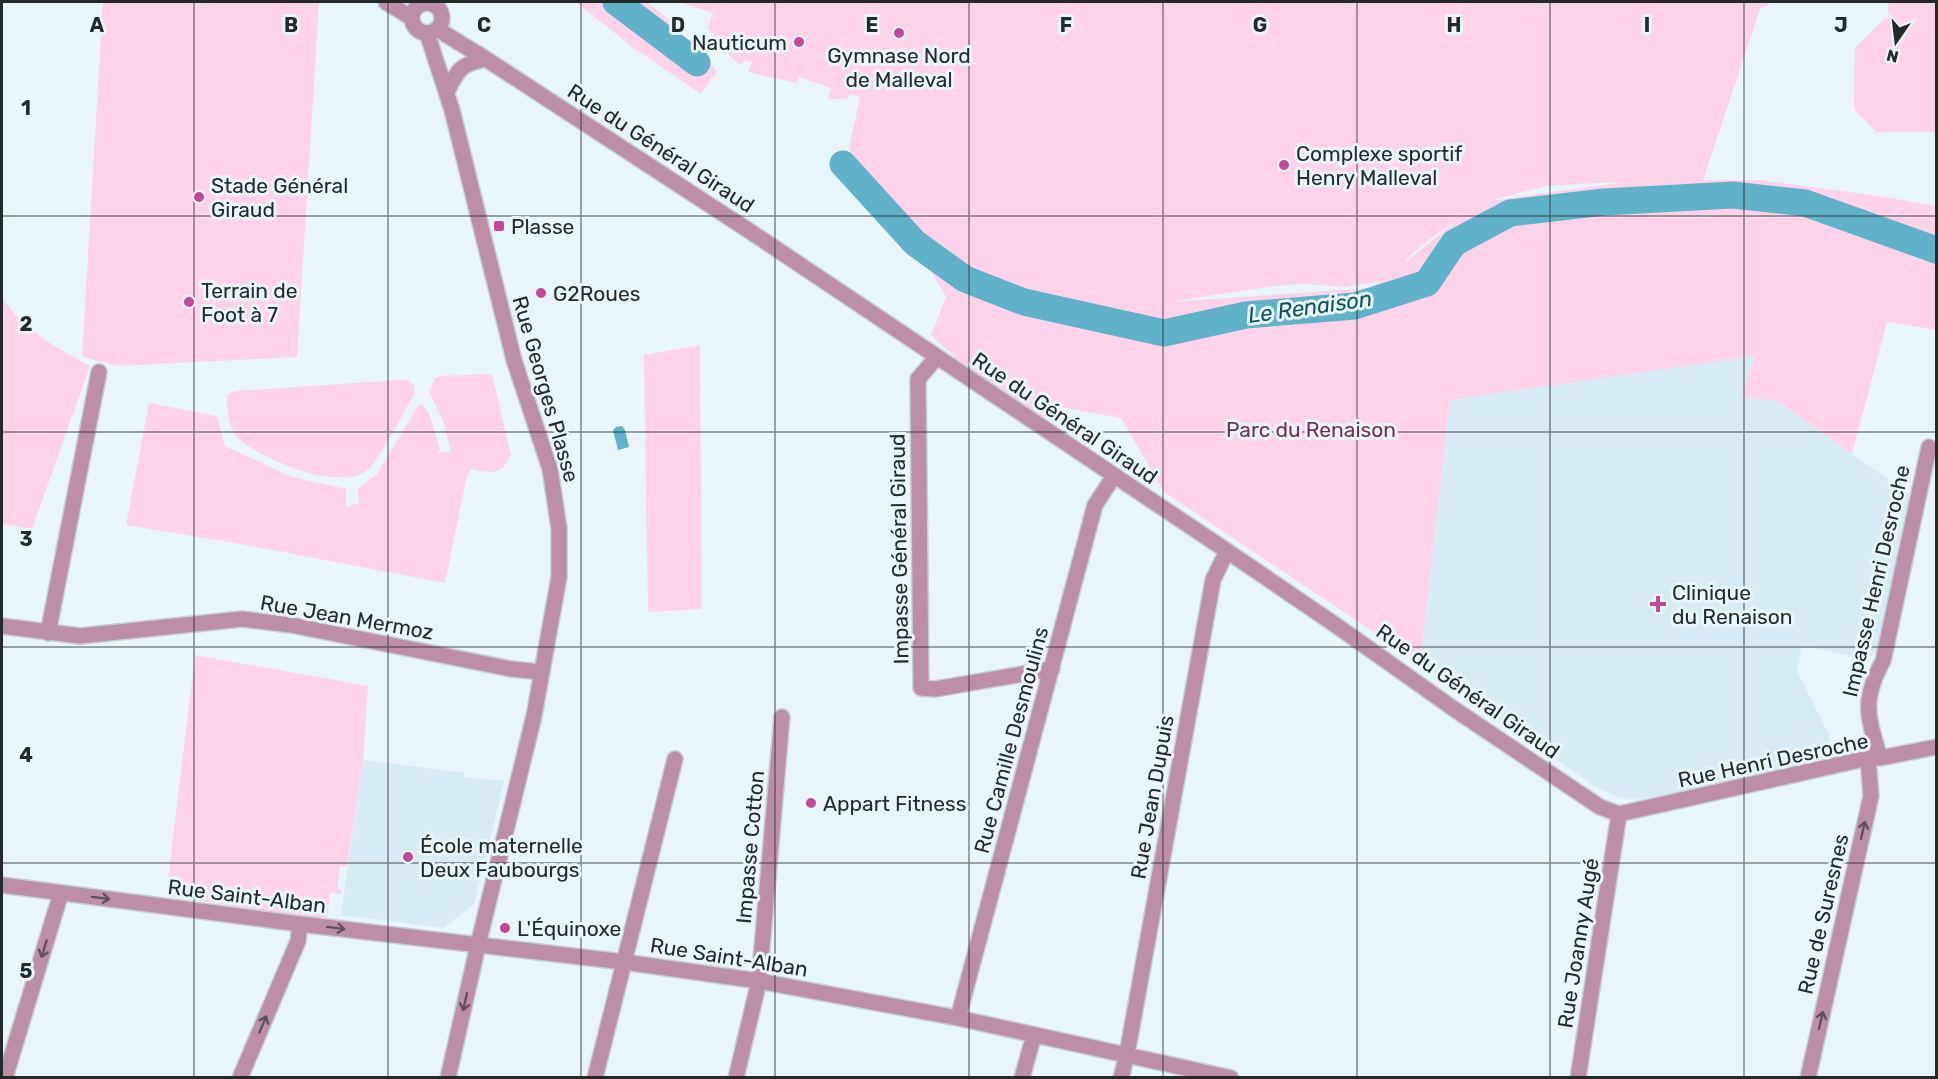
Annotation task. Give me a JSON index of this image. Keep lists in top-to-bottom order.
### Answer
{
  "streets": {
    "street": [
      "Rue du Général Giraud",
      "Rue Georges Plasse",
      "Impasse Général Giraud",
      "Impasse Henri Desroche",
      "Rue Jean Mermoz",
      "Rue Camille Desmoulins",
      "Rue Henri Desroche",
      "Rue Jean Dupuis",
      "Impasse Cotton",
      "Rue Saint-Alban",
      "Rue de Suresnes",
      "Rue Joanny Augé"
    ]
  },
  "crossings": [
    ["Rue du Général Giraud", "Rue Georges Plasse"],
    ["Rue du Général Giraud", "Impasse Général Giraud"],
    ["Rue du Général Giraud", "Rue Camille Desmoulins"],
    ["Rue du Général Giraud", "Rue Henri Desroche"],
    ["Rue du Général Giraud", "Rue Jean Dupuis"],
    ["Rue du Général Giraud", "Rue Joanny Augé"],
    ["Rue Georges Plasse", "Rue Jean Mermoz"],
    ["Rue Georges Plasse", "Rue Saint-Alban"],
    ["Impasse Général Giraud", "Rue Camille Desmoulins"],
    ["Impasse Henri Desroche", "Rue Henri Desroche"],
    ["Impasse Henri Desroche", "Rue de Suresnes"],
    ["Rue Camille Desmoulins", "Rue Saint-Alban"],
    ["Rue Henri Desroche", "Rue de Suresnes"],
    ["Rue Henri Desroche", "Rue Joanny Augé"],
    ["Rue Jean Dupuis", "Rue Saint-Alban"],
    ["Impasse Cotton", "Rue Saint-Alban"]
  ],
  "one_way": ["Rue de Suresnes"],
  "water": ["Le Renaison"],
  "parks": ["Parc du Renaison"],
  "places": {
    "other": [
      "Gymnase Nord de Malleval",
      "Nauticum",
      "Complexe sportif Henry Malleval",
      "Stade Général Giraud",
      "G2Roues",
      "Terrain de Foot à 7",
      "Appart Fitness",
      "École maternelle Deux Faubourgs",
      "L'Équinoxe"
    ],
    "transit": ["Plasse"],
    "health": ["Clinique du Renaison"]
  },
  "north": "bottom",
  "grid": {
    "columns": [
      "A",
      "B",
      "C",
      "D",
      "E",
      "F",
      "G",
      "H",
      "I",
      "J"
    ],
    "rows": [
      "1",
      "2",
      "3",
      "4",
      "5"
    ]
  }
}
